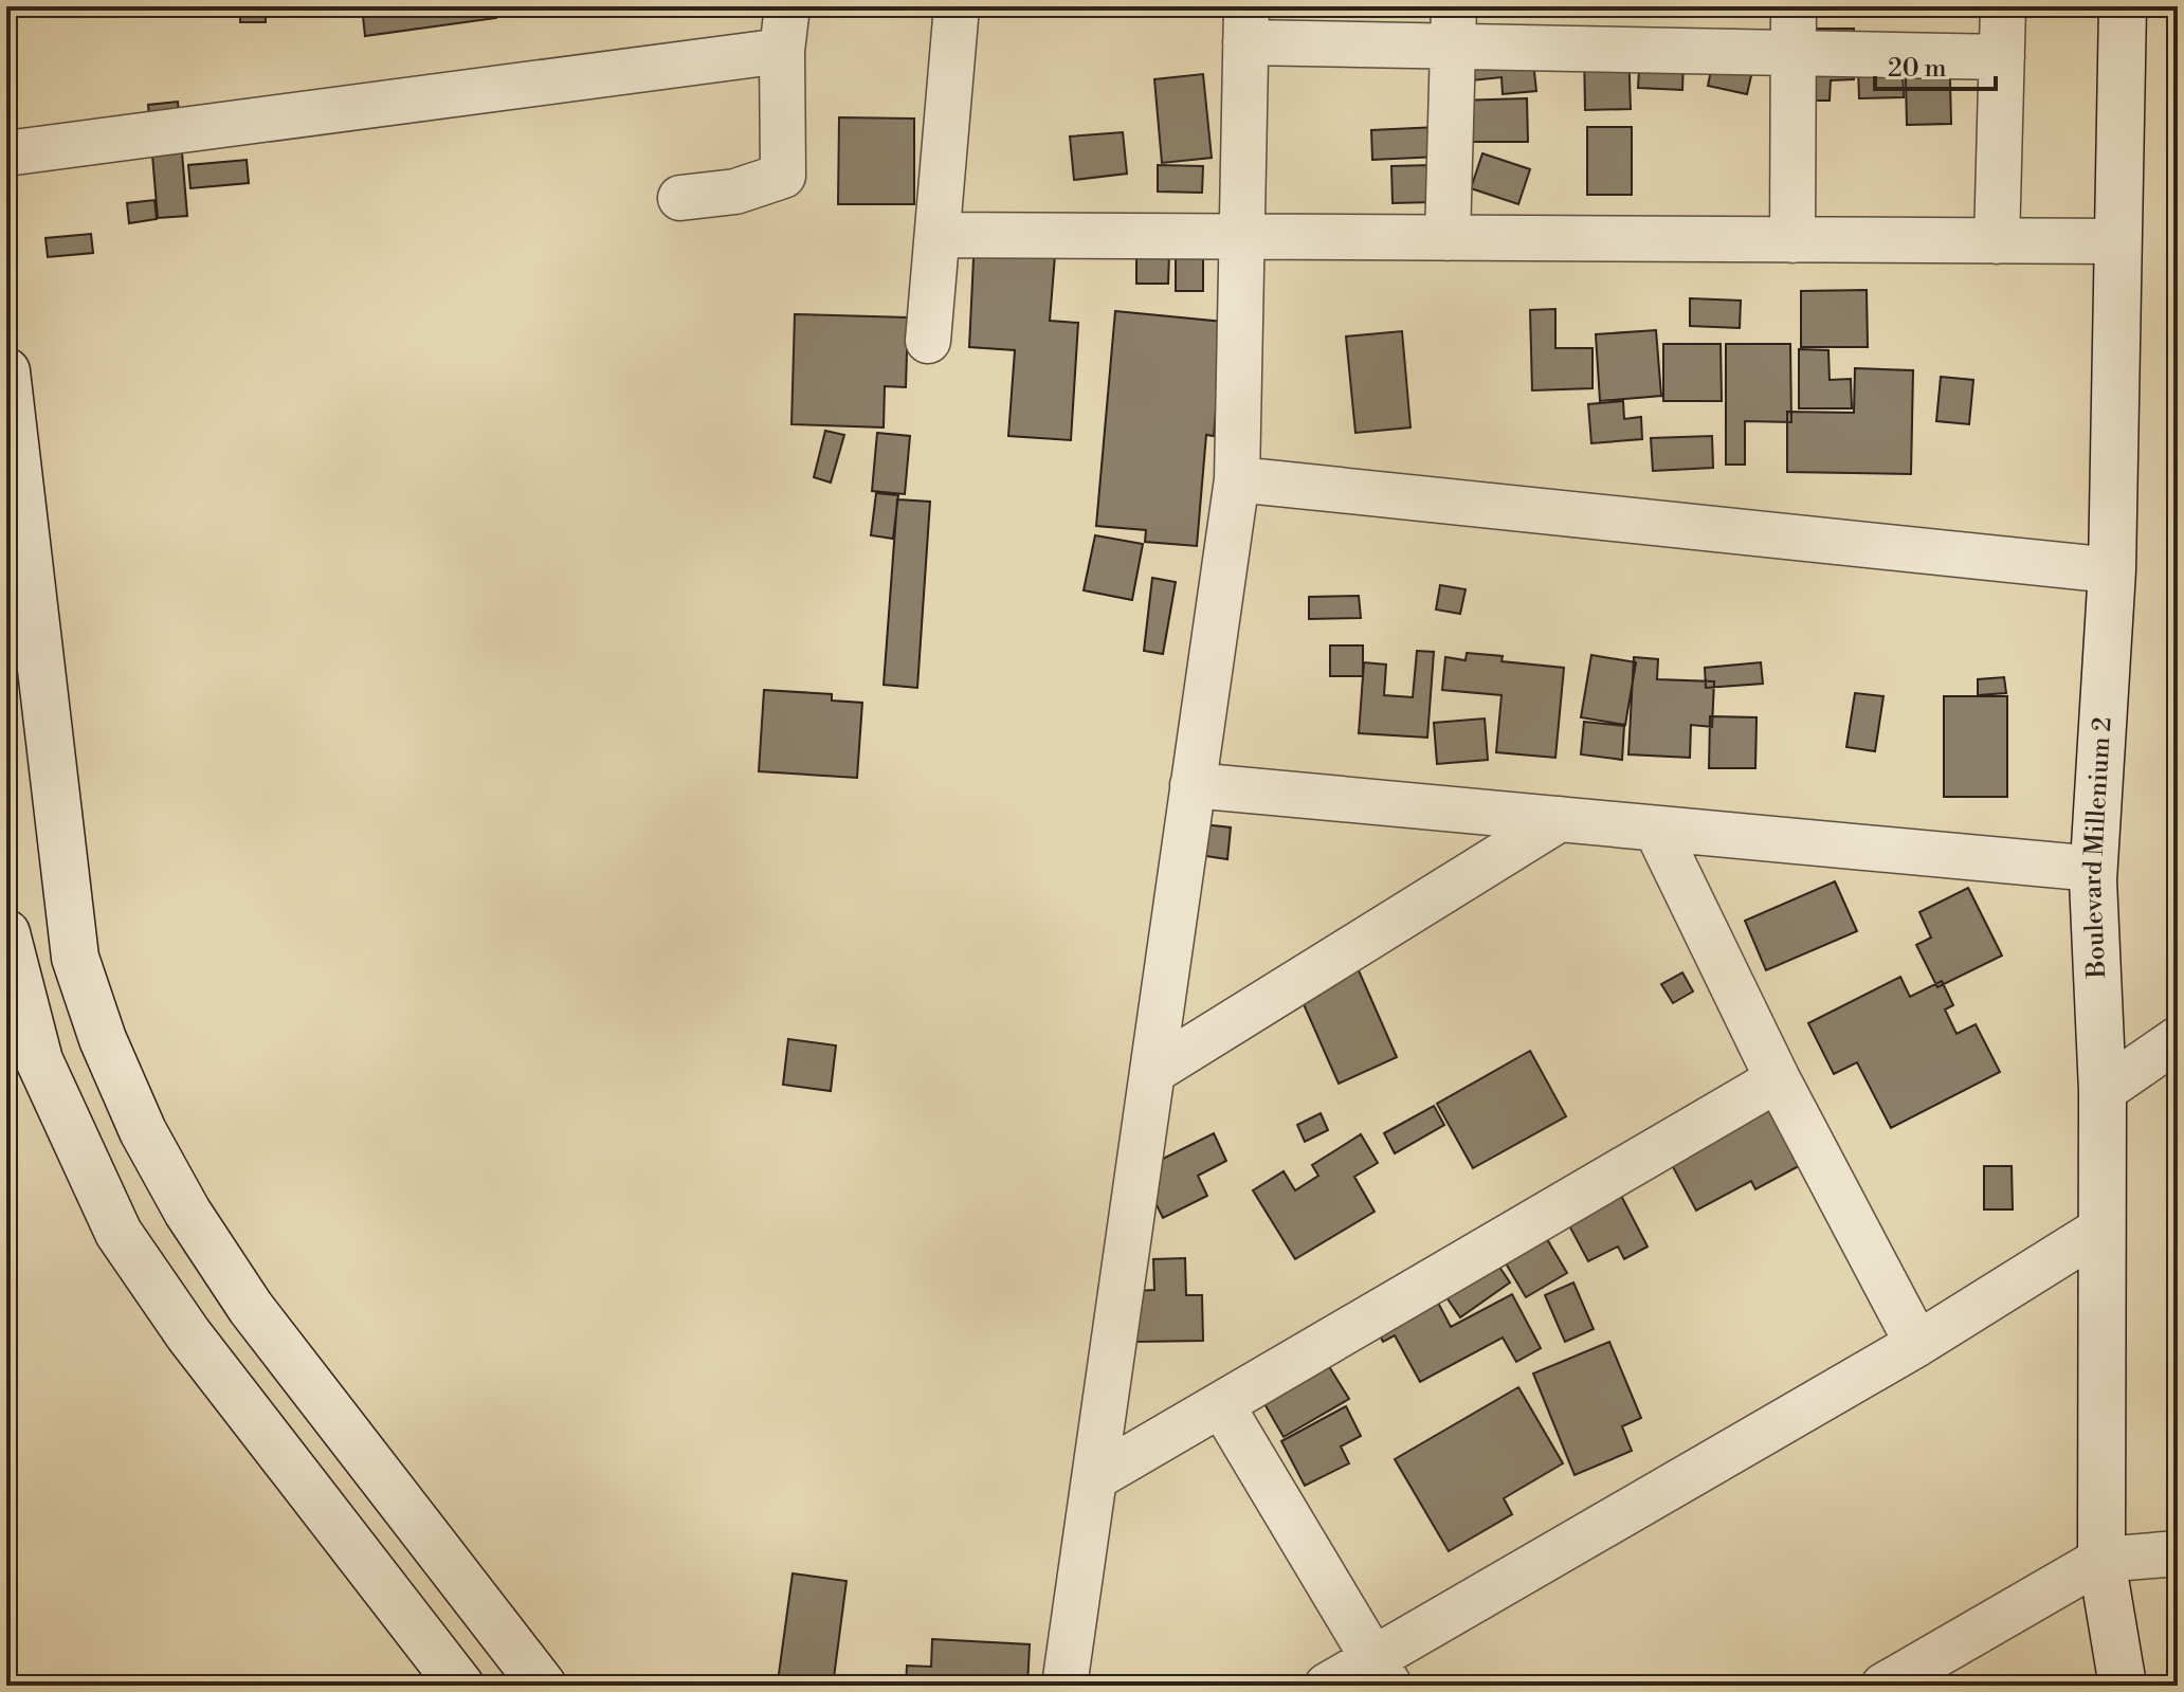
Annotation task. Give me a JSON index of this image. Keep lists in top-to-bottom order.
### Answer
{
  "streets": {
    "street": ["Boulevard Millenium 2"]
  },
  "scale_bar": "20 m"
}
